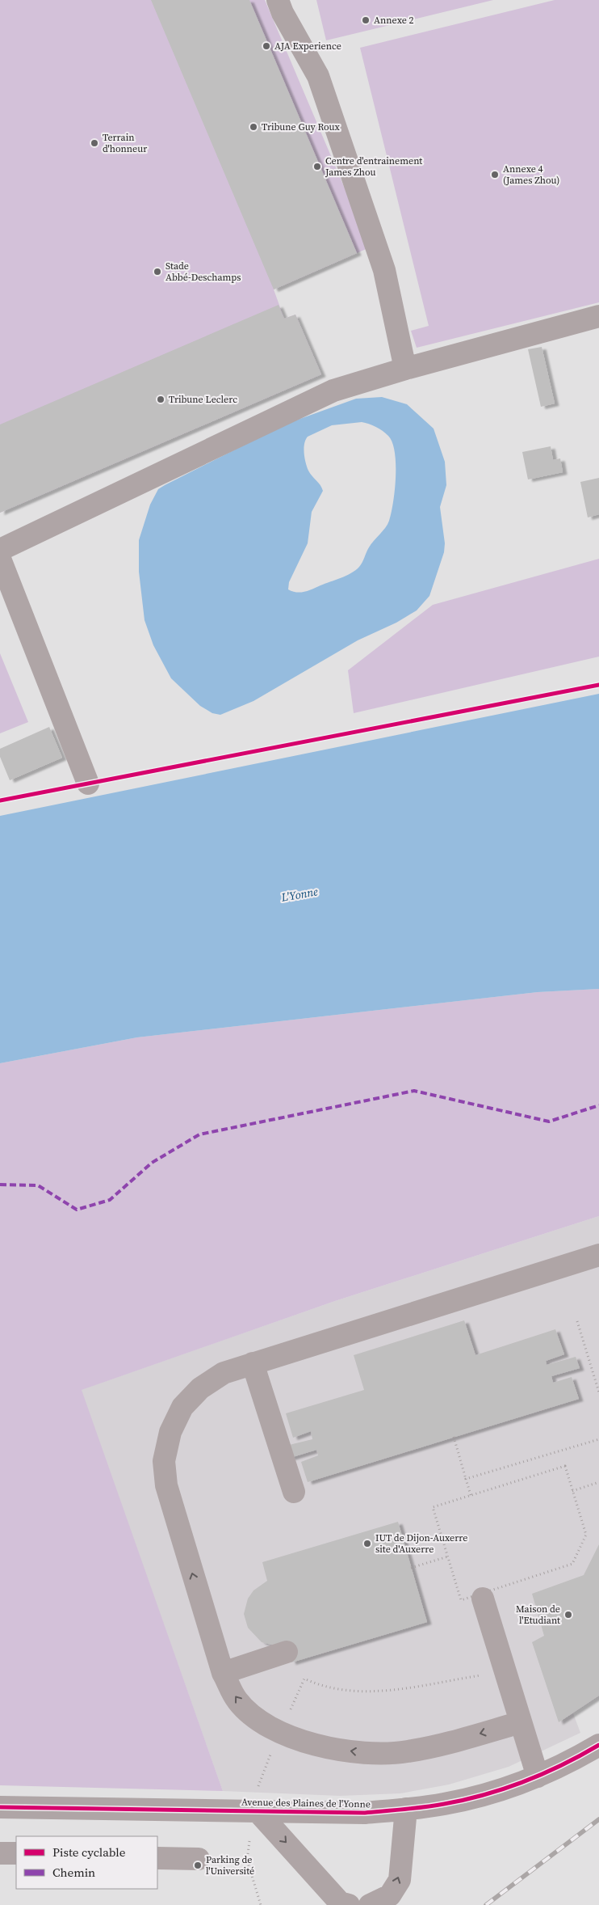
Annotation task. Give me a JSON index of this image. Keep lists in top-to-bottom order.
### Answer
{
  "streets": {
    "street": ["Avenue des Plaines de l'Yonne"]
  },
  "water": ["L'Yonne"],
  "places": [
    "Annexe 2",
    "AJA Experience",
    "Tribune Guy Roux",
    "Terrain d'honneur",
    "Centre d'entrainement James Zhou",
    "Annexe 4 (James Zhou)",
    "Stade Abbé-Deschamps",
    "Tribune Leclerc",
    "IUT de Dijon-Auxerre site d'Auxerre",
    "Maison de l'Etudiant",
    "Parking de l'Université"
  ],
  "legend": ["Piste cyclable", "Chemin"]
}
